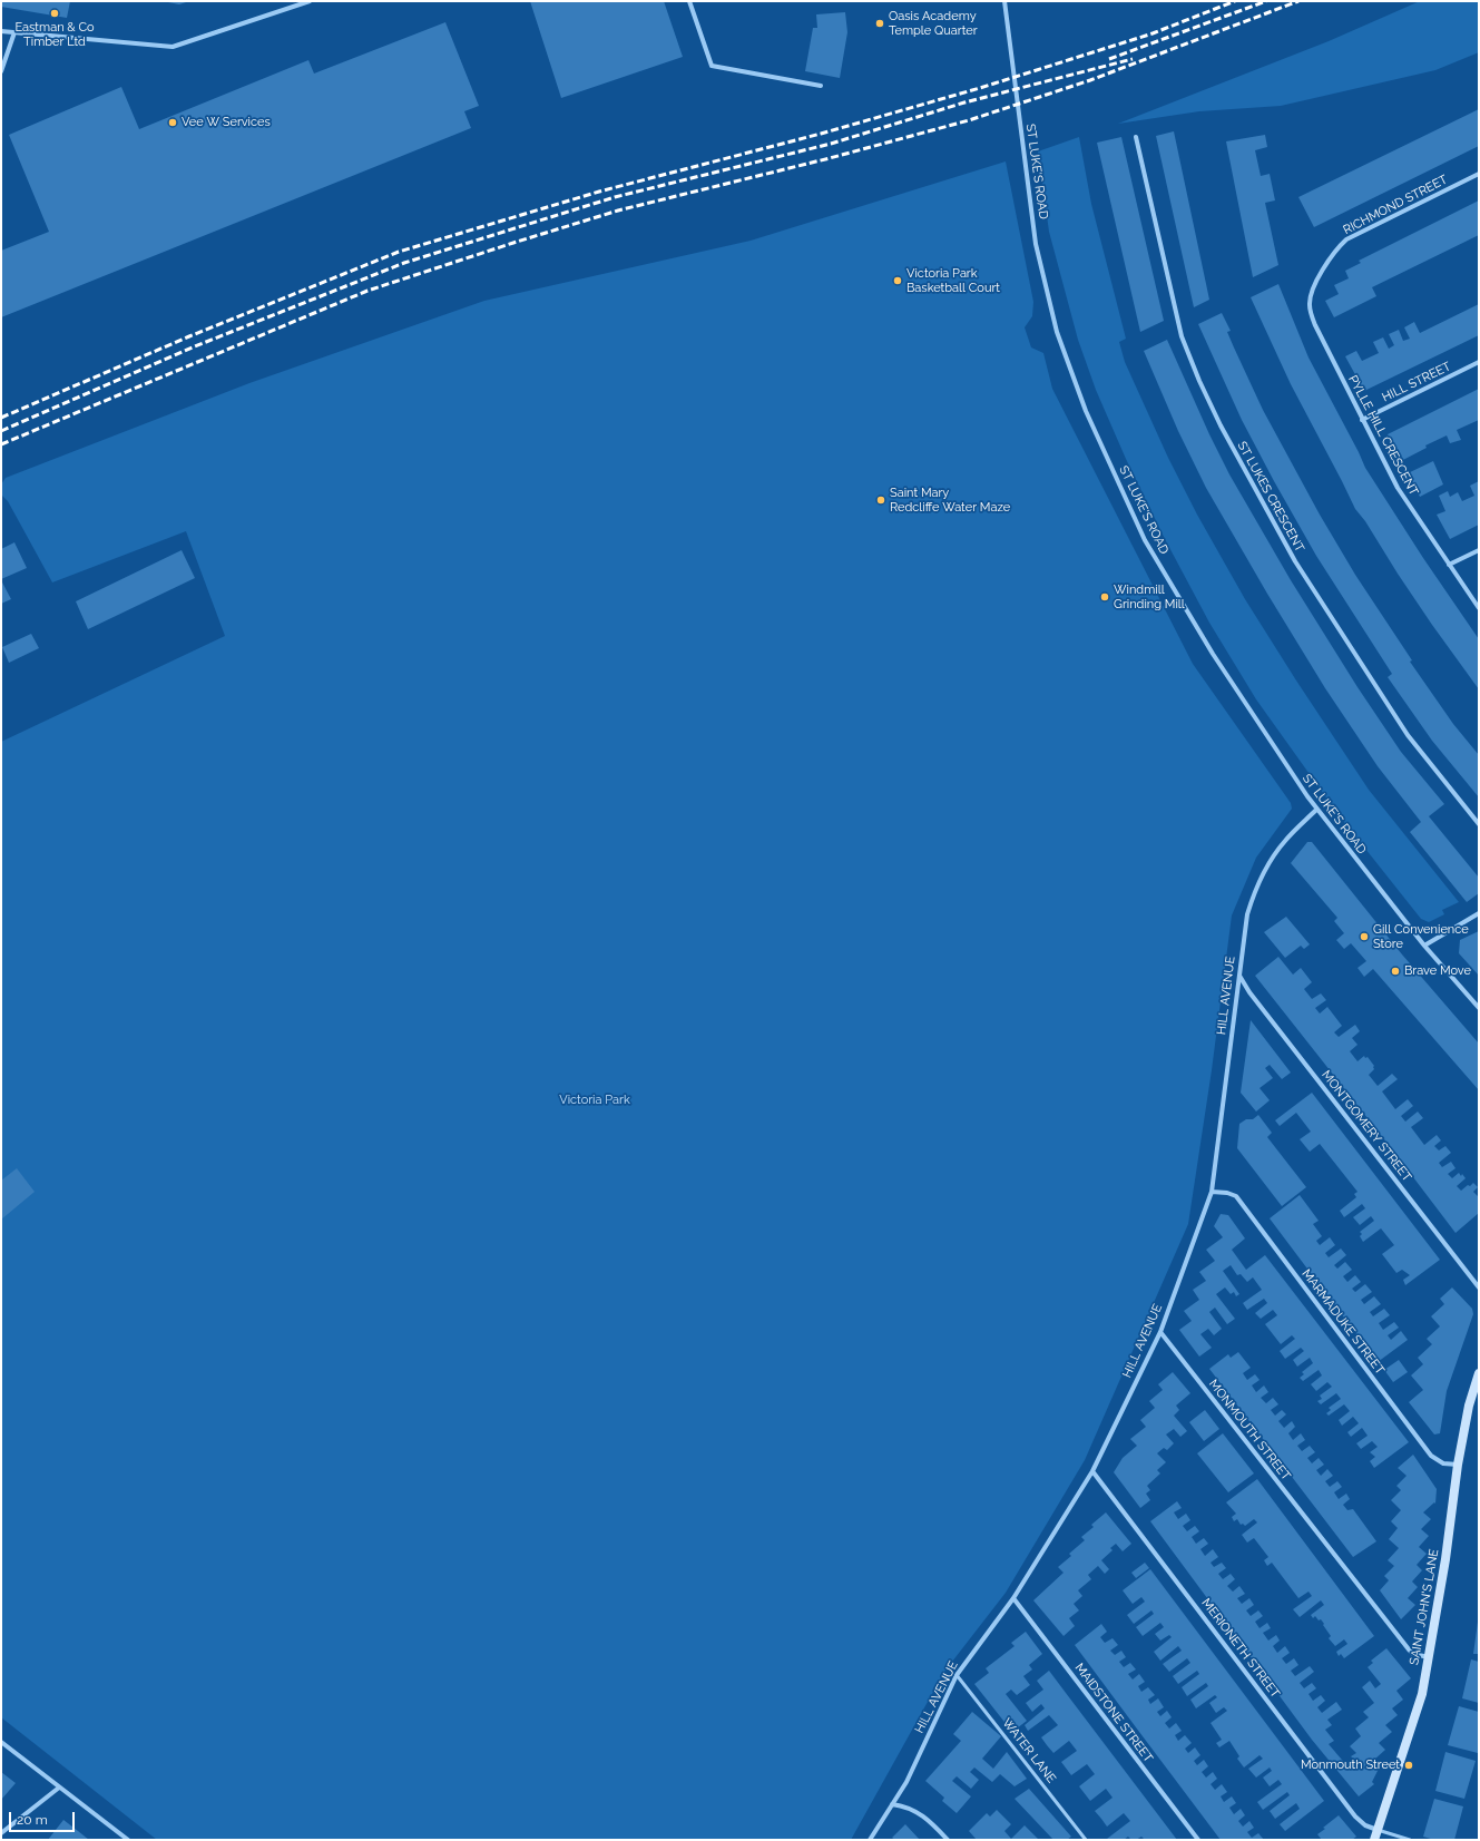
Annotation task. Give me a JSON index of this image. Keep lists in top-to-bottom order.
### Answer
{
  "streets": {
    "street": [
      "ST LUKE'S ROAD",
      "RICHMOND STREET",
      "HILL STREET",
      "PYLLE HILL CRESCENT",
      "ST LUKES CRESCENT",
      "HILL AVENUE",
      "MONTGOMERY STREET",
      "MARMADUKE STREET",
      "MONMOUTH STREET",
      "SAINT JOHN'S LANE",
      "MERIONETH STREET",
      "MAIDSTONE STREET"
    ],
    "lane": ["WATER LANE"]
  },
  "crossings": [
    ["ST LUKE'S ROAD", "HILL AVENUE"],
    ["RICHMOND STREET", "PYLLE HILL CRESCENT"],
    ["HILL STREET", "PYLLE HILL CRESCENT"],
    ["HILL AVENUE", "MONTGOMERY STREET"],
    ["HILL AVENUE", "MARMADUKE STREET"],
    ["HILL AVENUE", "MONMOUTH STREET"],
    ["HILL AVENUE", "MERIONETH STREET"],
    ["HILL AVENUE", "MAIDSTONE STREET"],
    ["HILL AVENUE", "WATER LANE"],
    ["MARMADUKE STREET", "SAINT JOHN'S LANE"],
    ["MONMOUTH STREET", "SAINT JOHN'S LANE"],
    ["SAINT JOHN'S LANE", "MERIONETH STREET"]
  ],
  "parks": ["Victoria Park"],
  "places": [
    "Eastman & Co Timber Ltd",
    "Oasis Academy Temple Quarter",
    "Vee W Services",
    "Victoria Park Basketball Court",
    "Saint Mary Redcliffe Water Maze",
    "Windmill Grinding Mill",
    "Gill Convenience Store",
    "Brave Move",
    "Monmouth Street"
  ],
  "scale_bar": "20 m"
}
